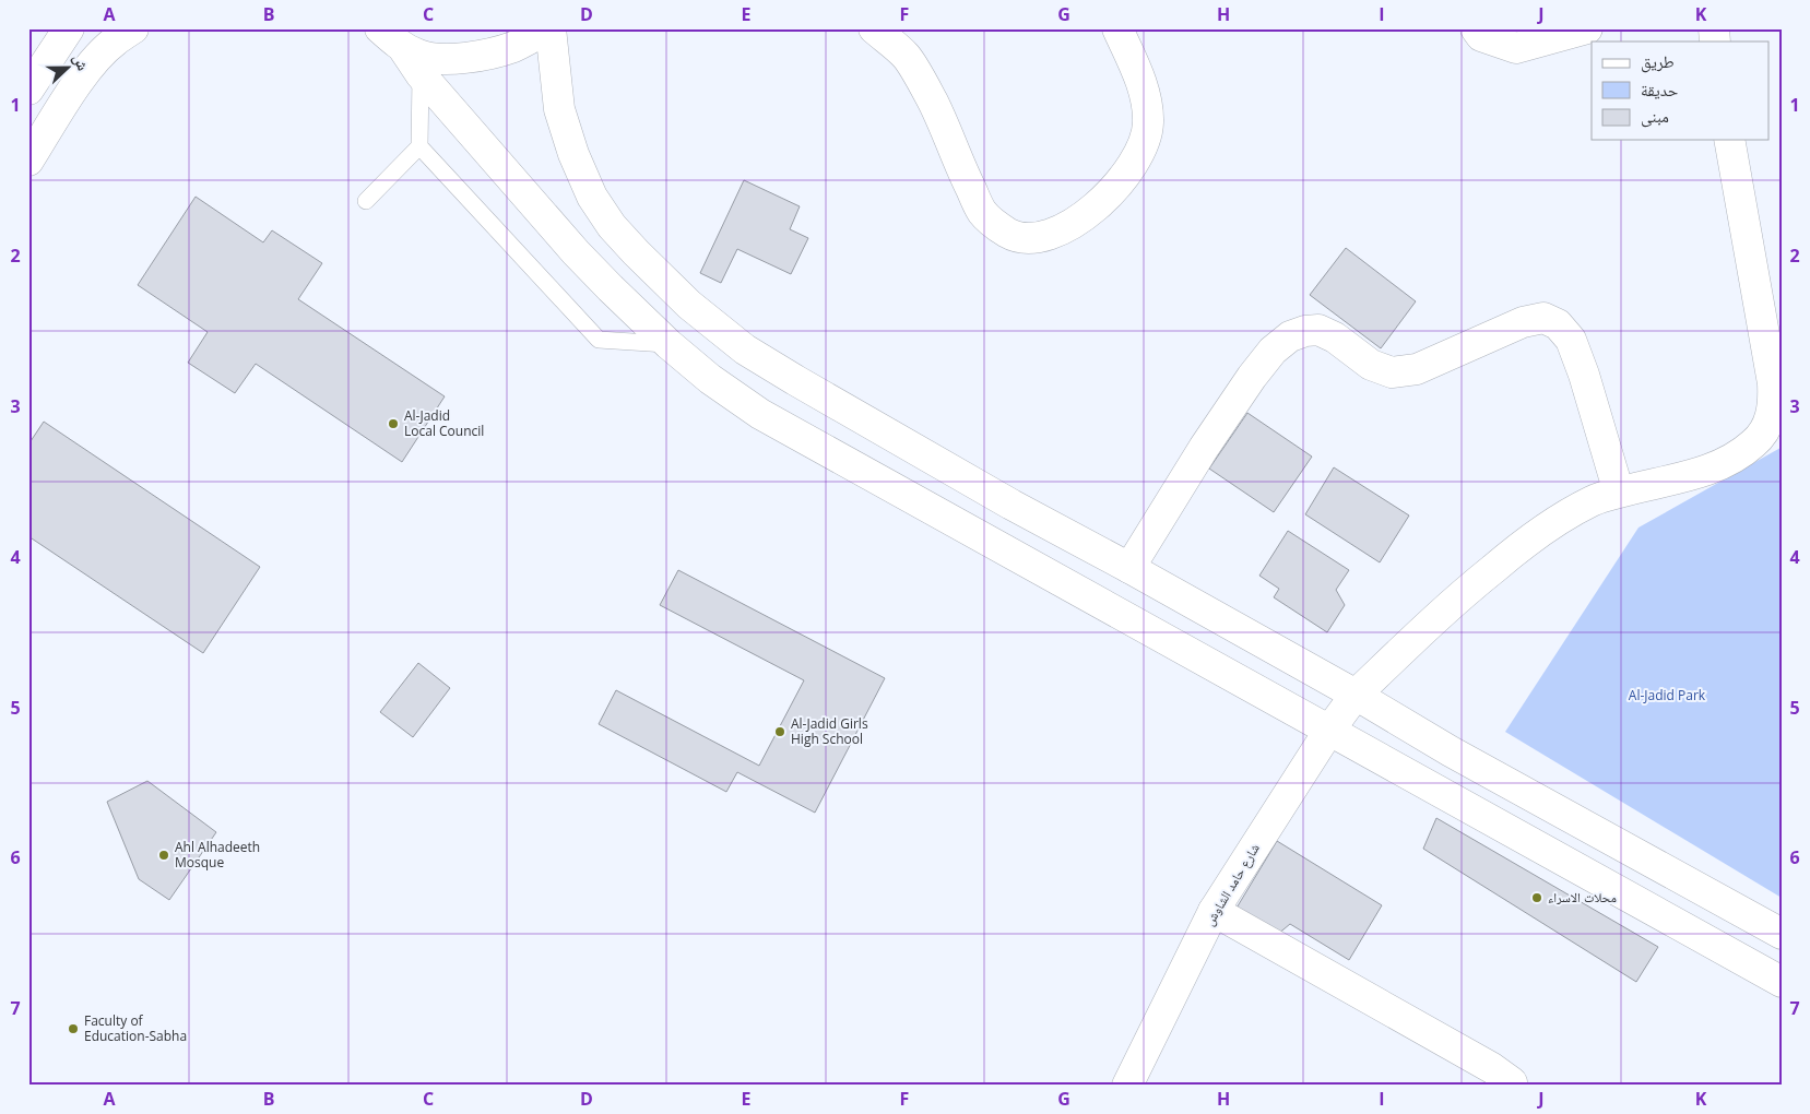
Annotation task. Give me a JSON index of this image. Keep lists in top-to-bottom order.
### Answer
{
  "streets": {
    "main road": ["شارع حامد الشاوش"]
  },
  "parks": ["Al-Jadid Park"],
  "places": [
    "Al-Jadid Local Council",
    "Al-Jadid Girls High School",
    "Ahl Alhadeeth Mosque",
    "محلات الاسراء",
    "Faculty of Education-Sabha"
  ],
  "legend": ["طريق", "حديقة", "مبنى"],
  "north": "right",
  "grid": {
    "columns": [
      "A",
      "B",
      "C",
      "D",
      "E",
      "F",
      "G",
      "H",
      "I",
      "J",
      "K"
    ],
    "rows": [
      "1",
      "2",
      "3",
      "4",
      "5",
      "6",
      "7"
    ]
  }
}
